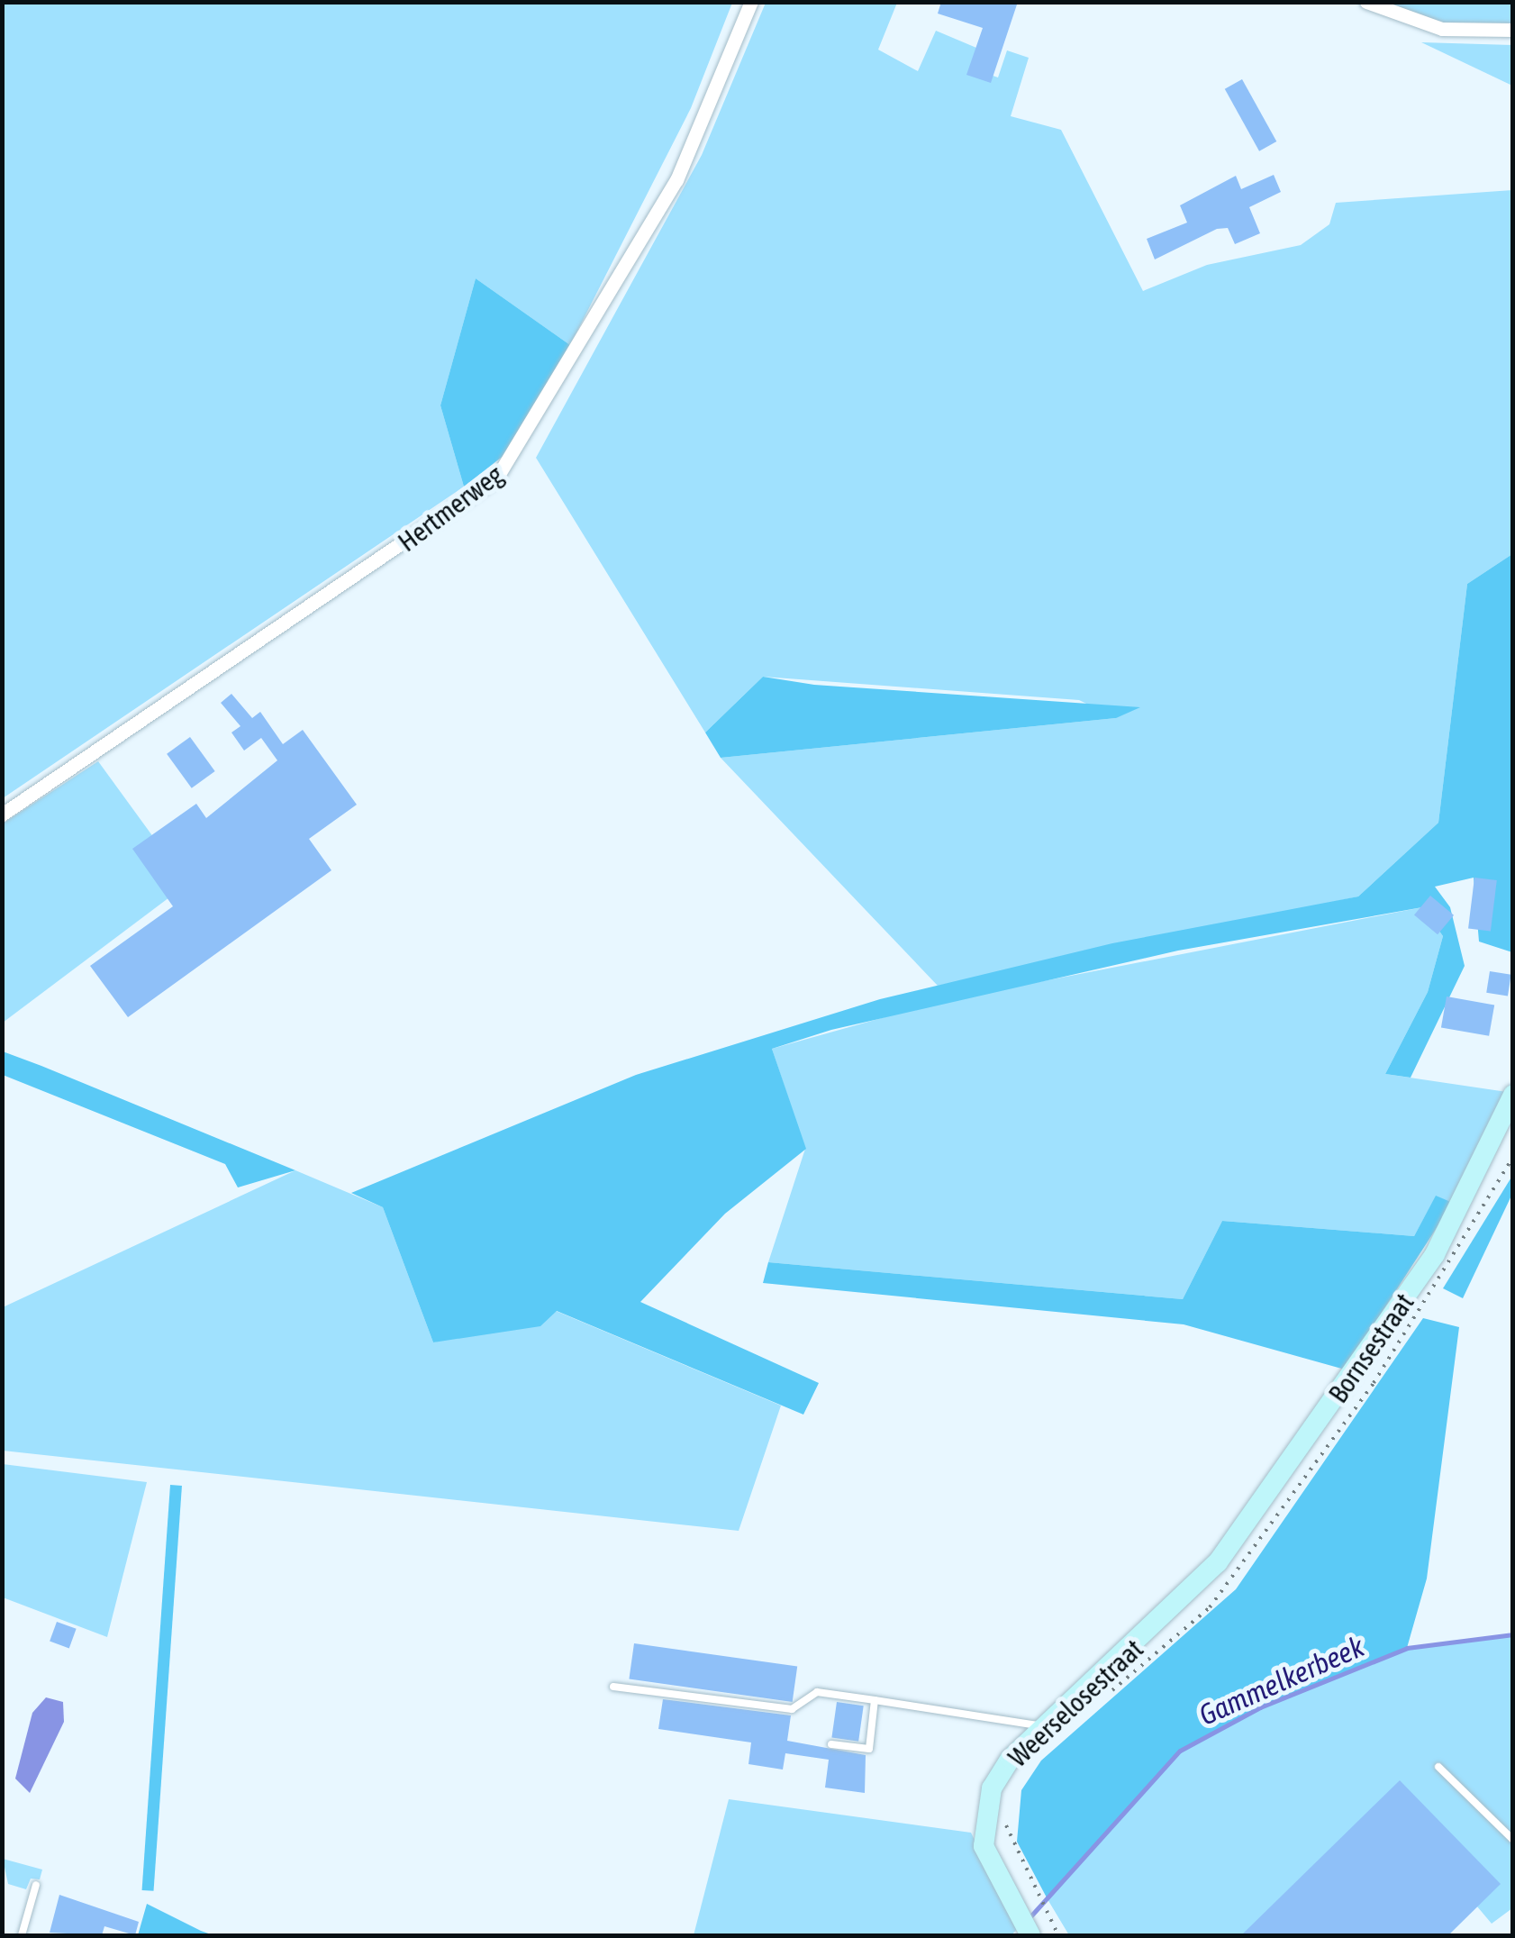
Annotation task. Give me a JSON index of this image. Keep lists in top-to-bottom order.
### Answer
{
  "streets": {
    "street": ["Hertmerweg", "Bornsestraat", "Weerselosestraat"]
  },
  "crossings": [
    ["Bornsestraat", "Weerselosestraat"]
  ],
  "water": ["Gammelkerbeek"]
}
